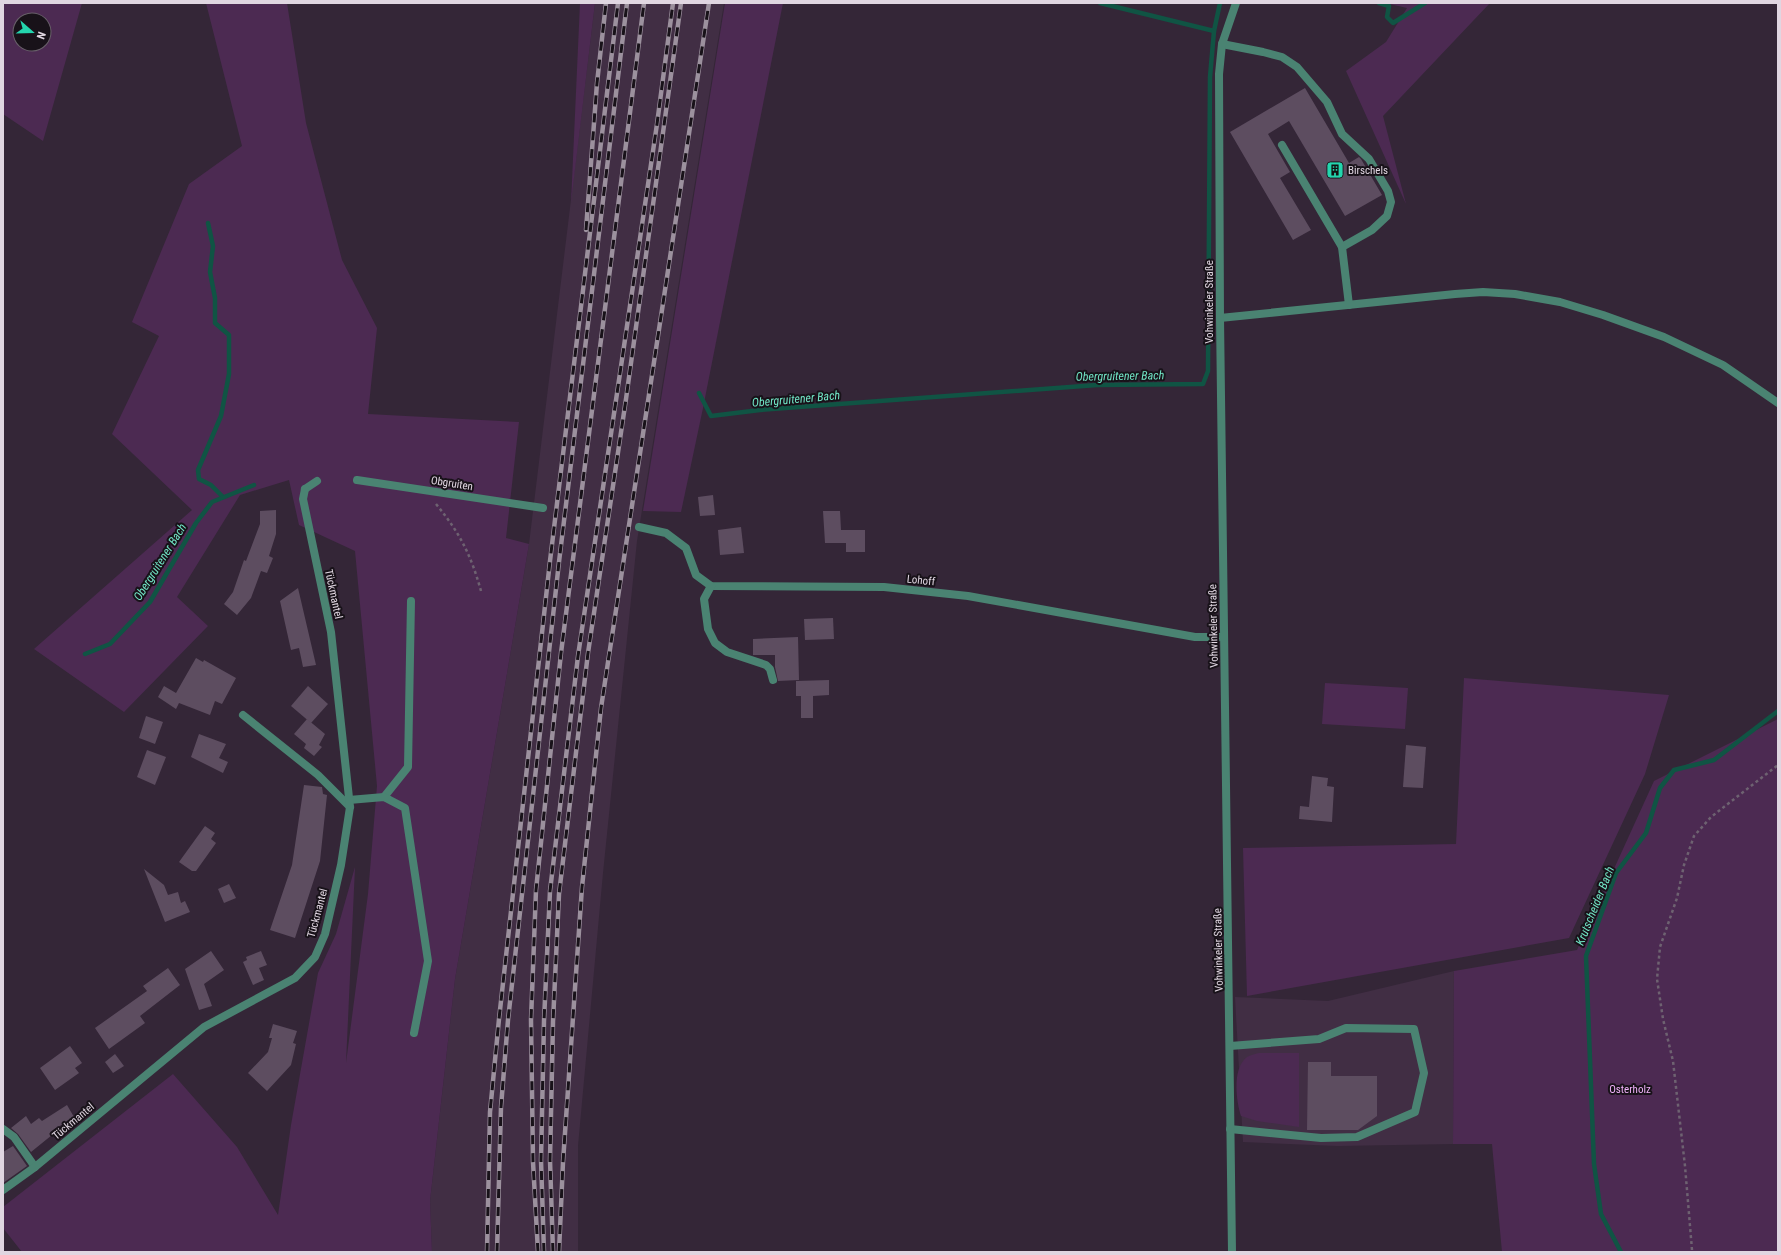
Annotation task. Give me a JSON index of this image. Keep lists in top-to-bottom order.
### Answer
{
  "streets": {
    "street": [
      "Vohwinkeler Straße",
      "Obgruiten",
      "Lohoff",
      "Tückmantel"
    ]
  },
  "crossings": [
    ["Vohwinkeler Straße", "Lohoff"]
  ],
  "water": ["Obergruitener Bach", "Krutscheider Bach"],
  "parks": ["Osterholz"],
  "places": {
    "building": ["Birschels"]
  },
  "north": "right"
}
